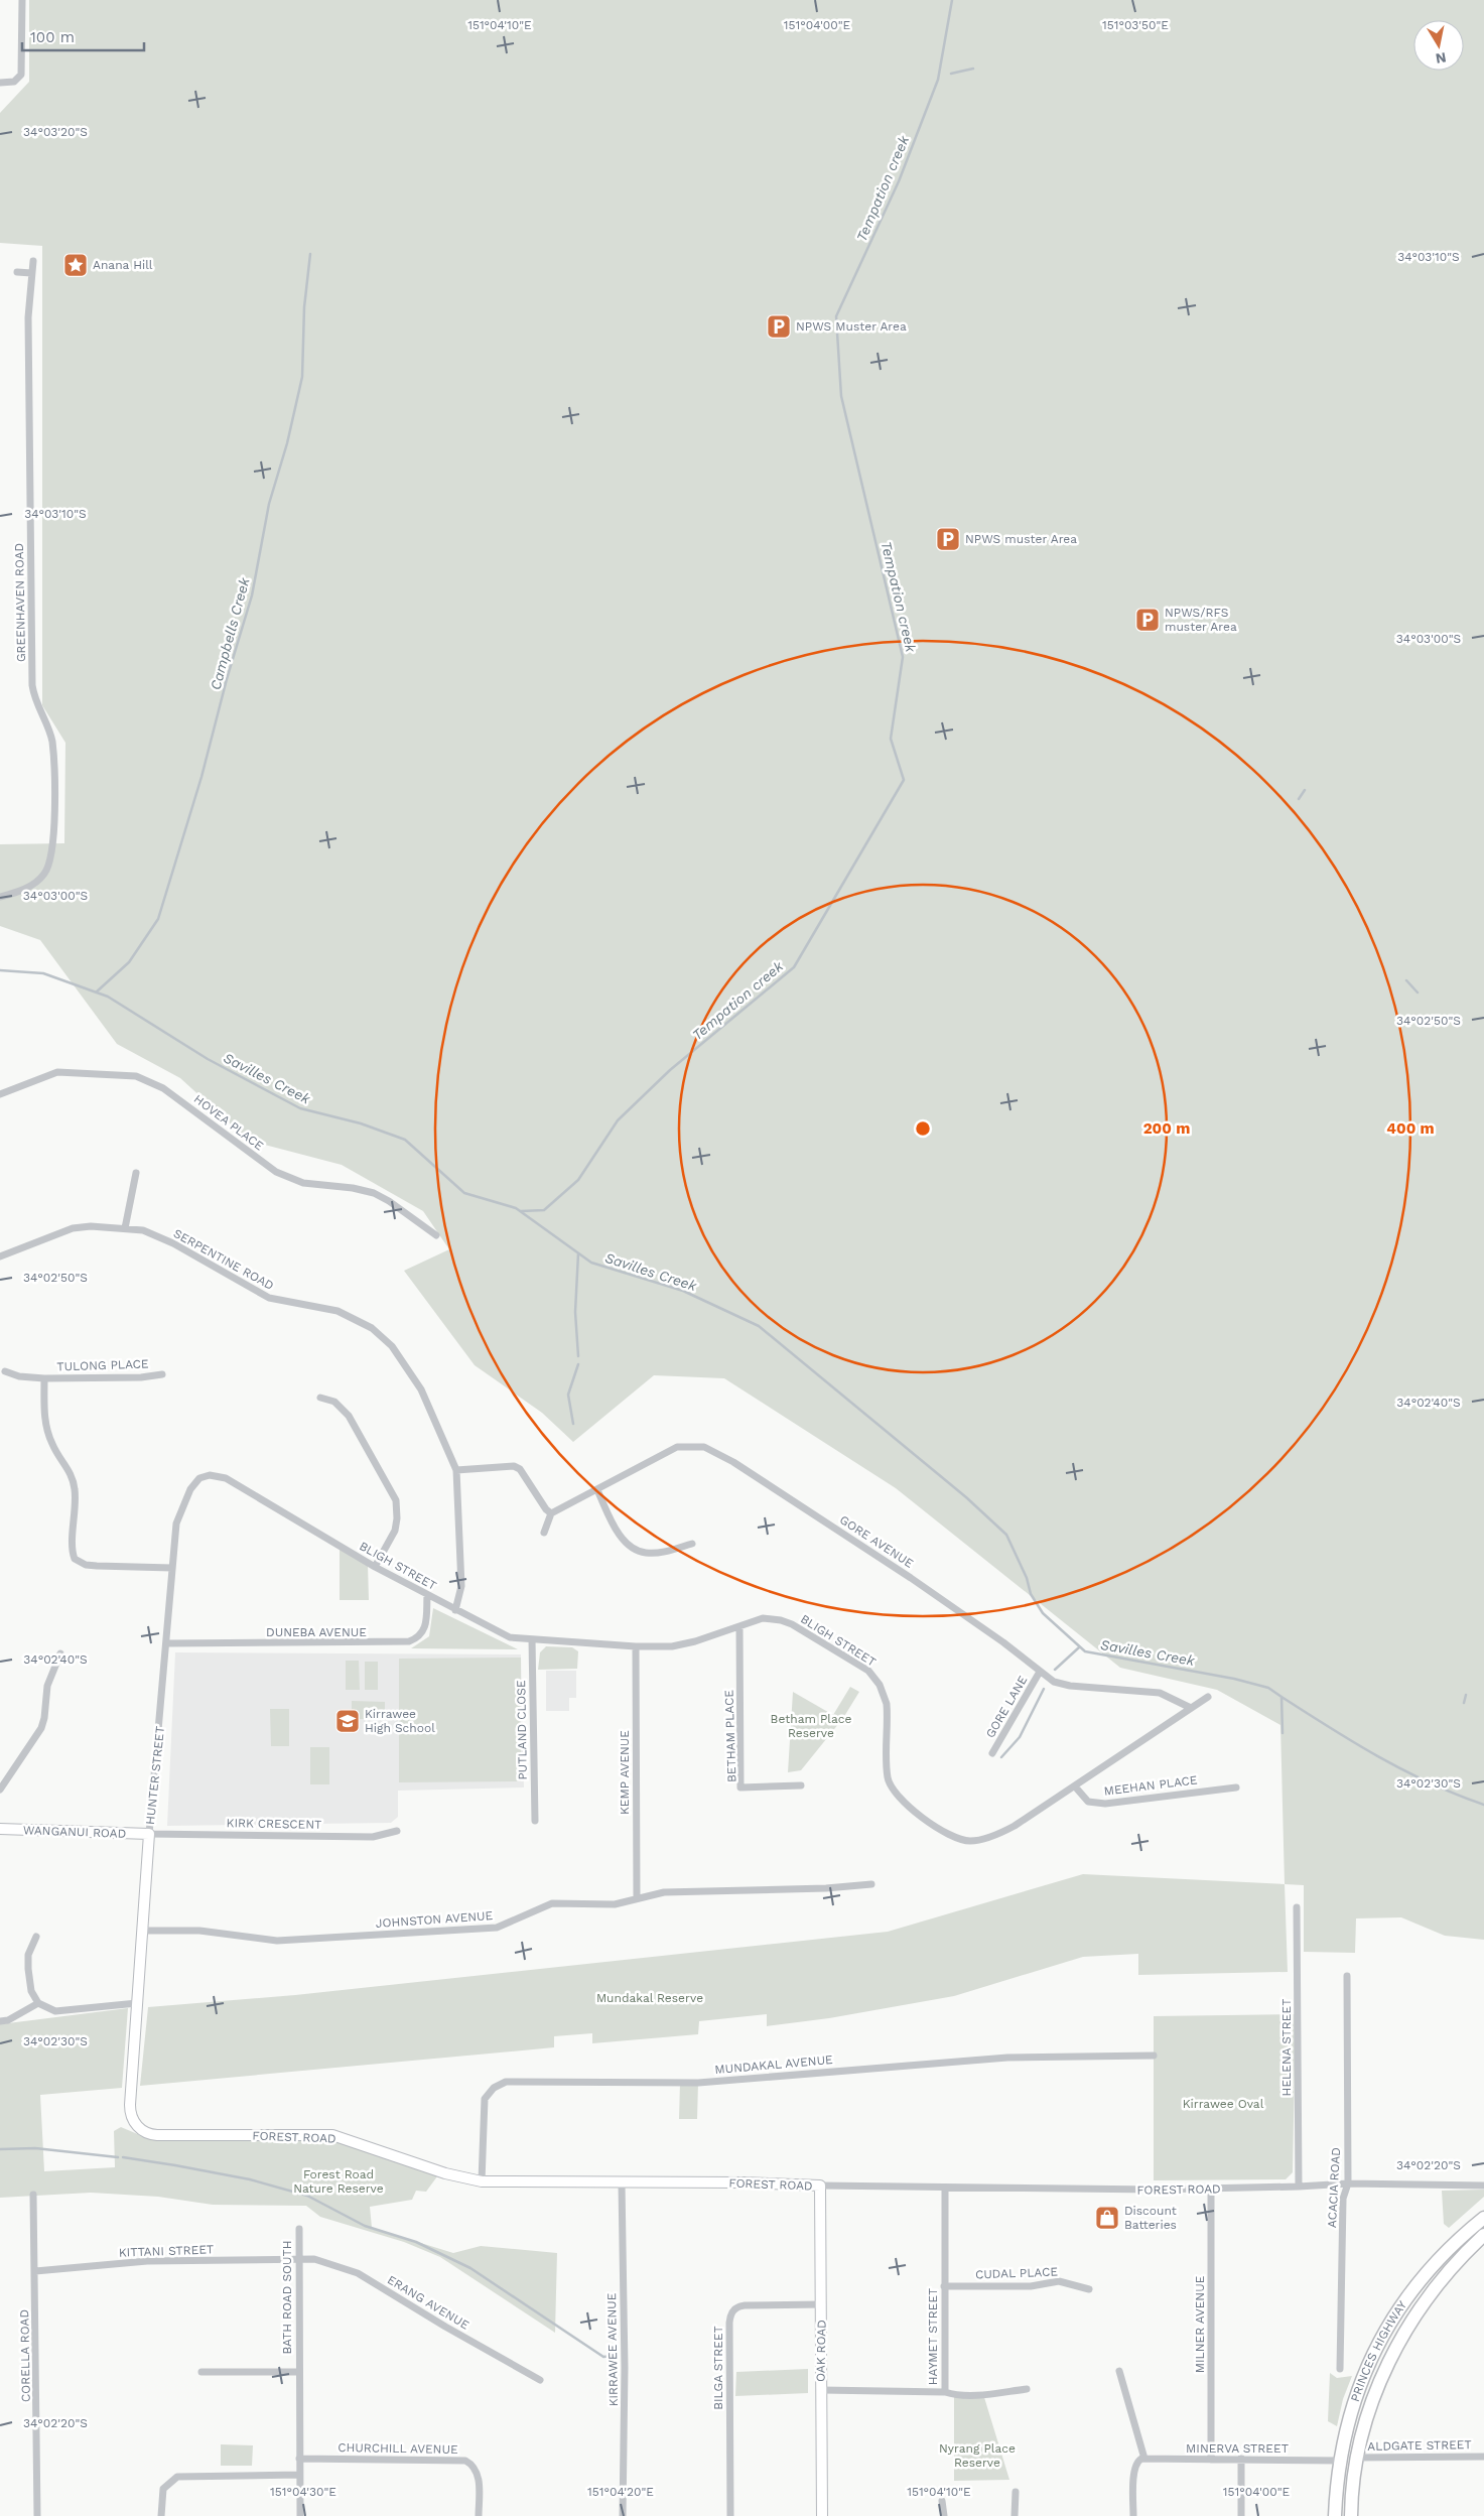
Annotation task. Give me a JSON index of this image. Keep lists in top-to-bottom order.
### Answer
{
  "streets": {
    "highway": ["PRINCES HIGHWAY"],
    "street": [
      "GREENHAVEN ROAD",
      "HOVEA PLACE",
      "SERPENTINE ROAD",
      "TULONG PLACE",
      "GORE AVENUE",
      "BLIGH STREET",
      "DUNEBA AVENUE",
      "GORE LANE",
      "PUTLAND CLOSE",
      "BETHAM PLACE",
      "KEMP AVENUE",
      "HUNTER STREET",
      "MEEHAN PLACE",
      "KIRK CRESCENT",
      "WANGANUI ROAD",
      "JOHNSTON AVENUE",
      "HELENA STREET",
      "MUNDAKAL AVENUE",
      "FOREST ROAD",
      "ACACIA ROAD",
      "KITTANI STREET",
      "CUDAL PLACE",
      "BATH ROAD SOUTH",
      "ERANG AVENUE",
      "MILNER AVENUE",
      "HAYMET STREET",
      "KIRRAWEE AVENUE",
      "OAK ROAD",
      "CORELLA ROAD",
      "BILGA STREET",
      "ALDGATE STREET",
      "CHURCHILL AVENUE",
      "MINERVA STREET"
    ]
  },
  "crossings": [
    ["SERPENTINE ROAD", "BLIGH STREET"],
    ["TULONG PLACE", "HUNTER STREET"],
    ["GORE AVENUE", "BLIGH STREET"],
    ["GORE AVENUE", "GORE LANE"],
    ["BLIGH STREET", "DUNEBA AVENUE"],
    ["BLIGH STREET", "PUTLAND CLOSE"],
    ["BLIGH STREET", "BETHAM PLACE"],
    ["BLIGH STREET", "KEMP AVENUE"],
    ["BLIGH STREET", "HUNTER STREET"],
    ["BLIGH STREET", "MEEHAN PLACE"],
    ["DUNEBA AVENUE", "HUNTER STREET"],
    ["KEMP AVENUE", "JOHNSTON AVENUE"],
    ["HUNTER STREET", "KIRK CRESCENT"],
    ["HUNTER STREET", "WANGANUI ROAD"],
    ["HUNTER STREET", "JOHNSTON AVENUE"],
    ["HUNTER STREET", "FOREST ROAD"],
    ["KIRK CRESCENT", "WANGANUI ROAD"],
    ["HELENA STREET", "FOREST ROAD"],
    ["MUNDAKAL AVENUE", "FOREST ROAD"],
    ["FOREST ROAD", "ACACIA ROAD"],
    ["FOREST ROAD", "MILNER AVENUE"],
    ["FOREST ROAD", "HAYMET STREET"],
    ["FOREST ROAD", "KIRRAWEE AVENUE"],
    ["FOREST ROAD", "OAK ROAD"],
    ["KITTANI STREET", "BATH ROAD SOUTH"],
    ["KITTANI STREET", "ERANG AVENUE"],
    ["KITTANI STREET", "CORELLA ROAD"],
    ["CUDAL PLACE", "HAYMET STREET"],
    ["BATH ROAD SOUTH", "ERANG AVENUE"],
    ["BATH ROAD SOUTH", "CHURCHILL AVENUE"],
    ["MILNER AVENUE", "MINERVA STREET"],
    ["HAYMET STREET", "OAK ROAD"],
    ["OAK ROAD", "BILGA STREET"],
    ["PRINCES HIGHWAY", "ALDGATE STREET"],
    ["PRINCES HIGHWAY", "MINERVA STREET"]
  ],
  "water": ["Tempation creek", "Campbells Creek", "Savilles Creek"],
  "parks": [
    "Betham Place Reserve",
    "Mundakal Reserve",
    "Kirrawee Oval",
    "Forest Road Nature Reserve",
    "Nyrang Place Reserve"
  ],
  "places": {
    "place": ["Anana Hill"],
    "parking": ["NPWS Muster Area", "NPWS muster Area", "NPWS/RFS muster Area"],
    "school or university": ["Kirrawee High School"],
    "shop": ["Discount Batteries"]
  },
  "scale_bar": "100 m",
  "north": "bottom",
  "coordinates": [
    "151°04'10\"E",
    "151°04'00\"E",
    "151°03'50\"E",
    "34°03'20\"S",
    "34°03'10\"S",
    "34°03'00\"S",
    "34°02'50\"S",
    "34°02'40\"S",
    "34°02'30\"S",
    "34°02'20\"S",
    "151°04'30\"E",
    "151°04'20\"E"
  ],
  "rings": ["200 m", "400 m"]
}
